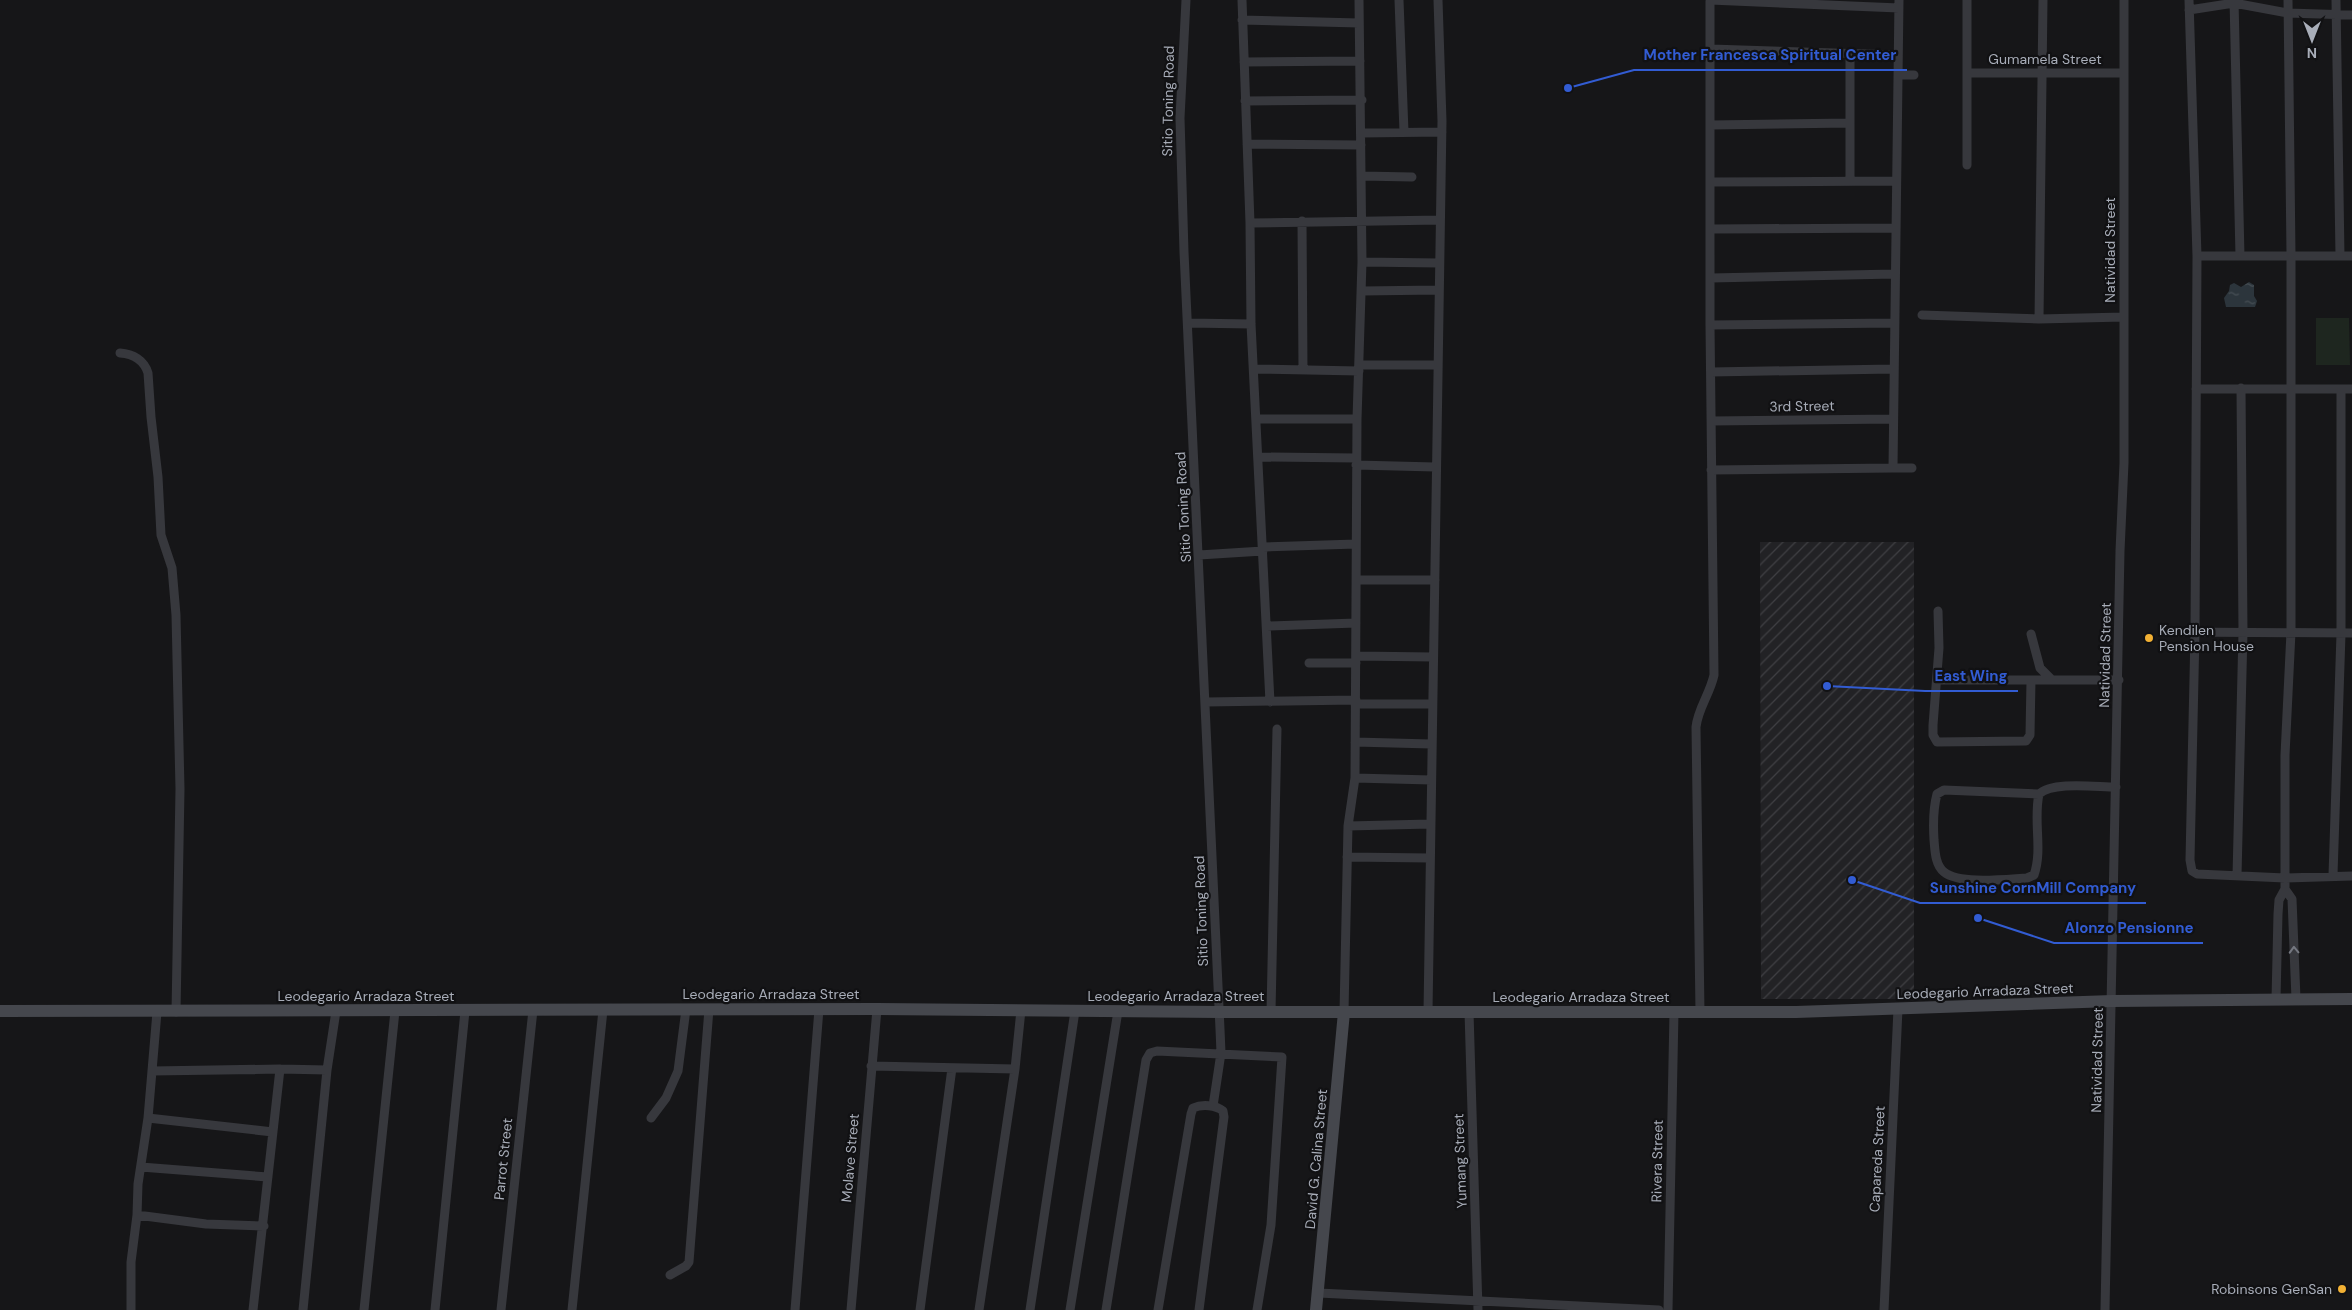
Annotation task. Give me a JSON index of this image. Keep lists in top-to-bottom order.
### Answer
{
  "streets": {
    "street": [
      "Gumamela Street",
      "Sitio Toning Road",
      "Natividad Street",
      "3rd Street",
      "Leodegario Arradaza Street",
      "Molave Street",
      "Parrot Street",
      "David G. Calina Street",
      "Capareda Street",
      "Yumang Street",
      "Rivera Street"
    ]
  },
  "crossings": [
    ["Gumamela Street", "Natividad Street"],
    ["Sitio Toning Road", "Leodegario Arradaza Street"],
    ["Natividad Street", "Leodegario Arradaza Street"],
    ["Leodegario Arradaza Street", "Molave Street"],
    ["Leodegario Arradaza Street", "Parrot Street"],
    ["Leodegario Arradaza Street", "David G. Calina Street"],
    ["Leodegario Arradaza Street", "Capareda Street"],
    ["Leodegario Arradaza Street", "Yumang Street"],
    ["Leodegario Arradaza Street", "Rivera Street"]
  ],
  "places": [
    "Mother Francesca Spiritual Center",
    "Kendilen Pension House",
    "East Wing",
    "Sunshine CornMill Company",
    "Alonzo Pensionne",
    "Robinsons GenSan"
  ],
  "north": "bottom"
}
